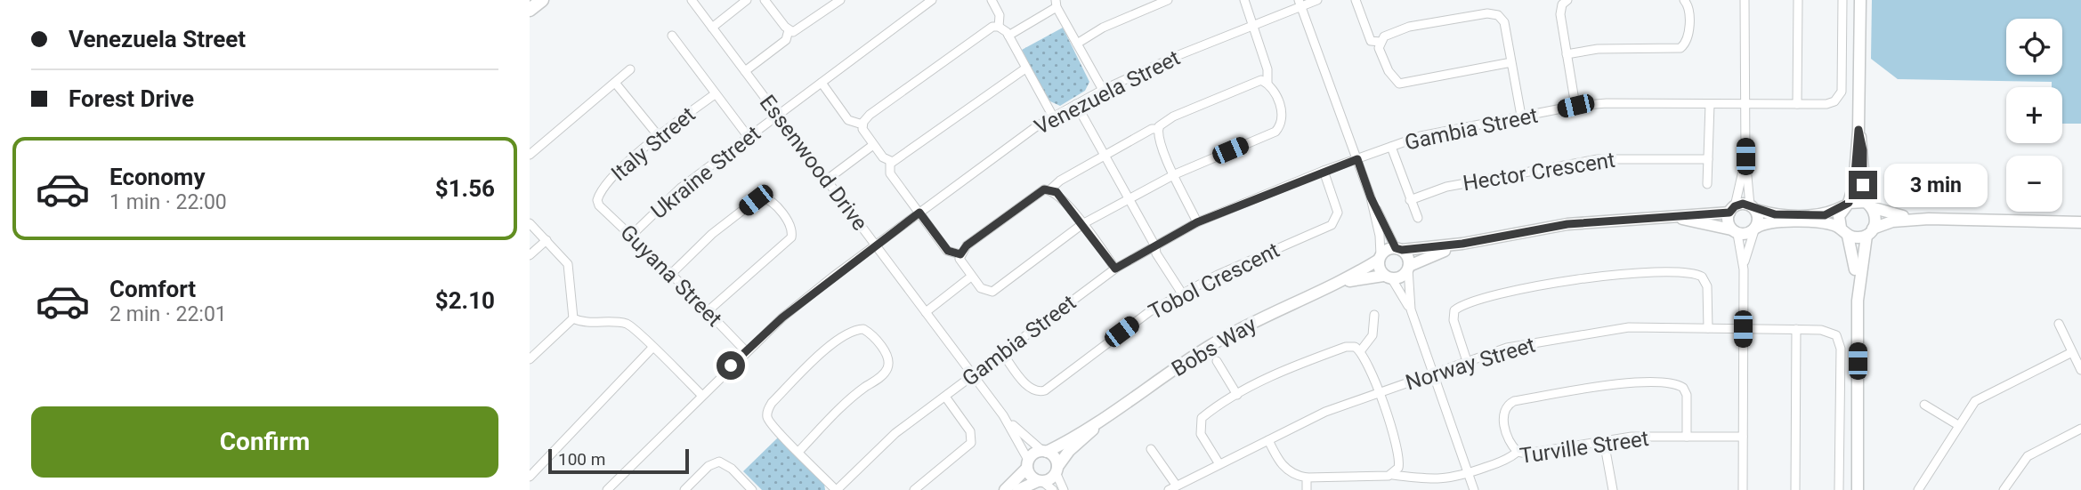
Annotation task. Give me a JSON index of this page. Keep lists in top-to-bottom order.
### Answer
{
  "streets": {
    "street": [
      "Venezuela Street",
      "Gambia Street",
      "Italy Street",
      "Essenwood Drive",
      "Hector Crescent",
      "Ukraine Street",
      "Guyana Street",
      "Tobol Crescent",
      "Bobs Way",
      "Norway Street",
      "Turville Street"
    ]
  },
  "crossings": [
    ["Venezuela Street", "Essenwood Drive"],
    ["Venezuela Street", "Guyana Street"],
    ["Gambia Street", "Essenwood Drive"],
    ["Gambia Street", "Tobol Crescent"],
    ["Italy Street", "Guyana Street"],
    ["Essenwood Drive", "Ukraine Street"],
    ["Essenwood Drive", "Bobs Way"],
    ["Ukraine Street", "Guyana Street"]
  ],
  "scale_bar": "100 m",
  "page": {
    "banner": ["Venezuela Street", "Forest Drive"],
    "map_buttons": ["+", "−"],
    "list": [
      {
        "name": "Economy",
        "note": "1 min · 22:00",
        "value": "$1.56"
      },
      {
        "name": "Comfort",
        "note": "2 min · 22:01",
        "value": "$2.10"
      }
    ],
    "bubble": "3 min",
    "buttons": "Confirm",
    "scale": "100 m"
  }
}
